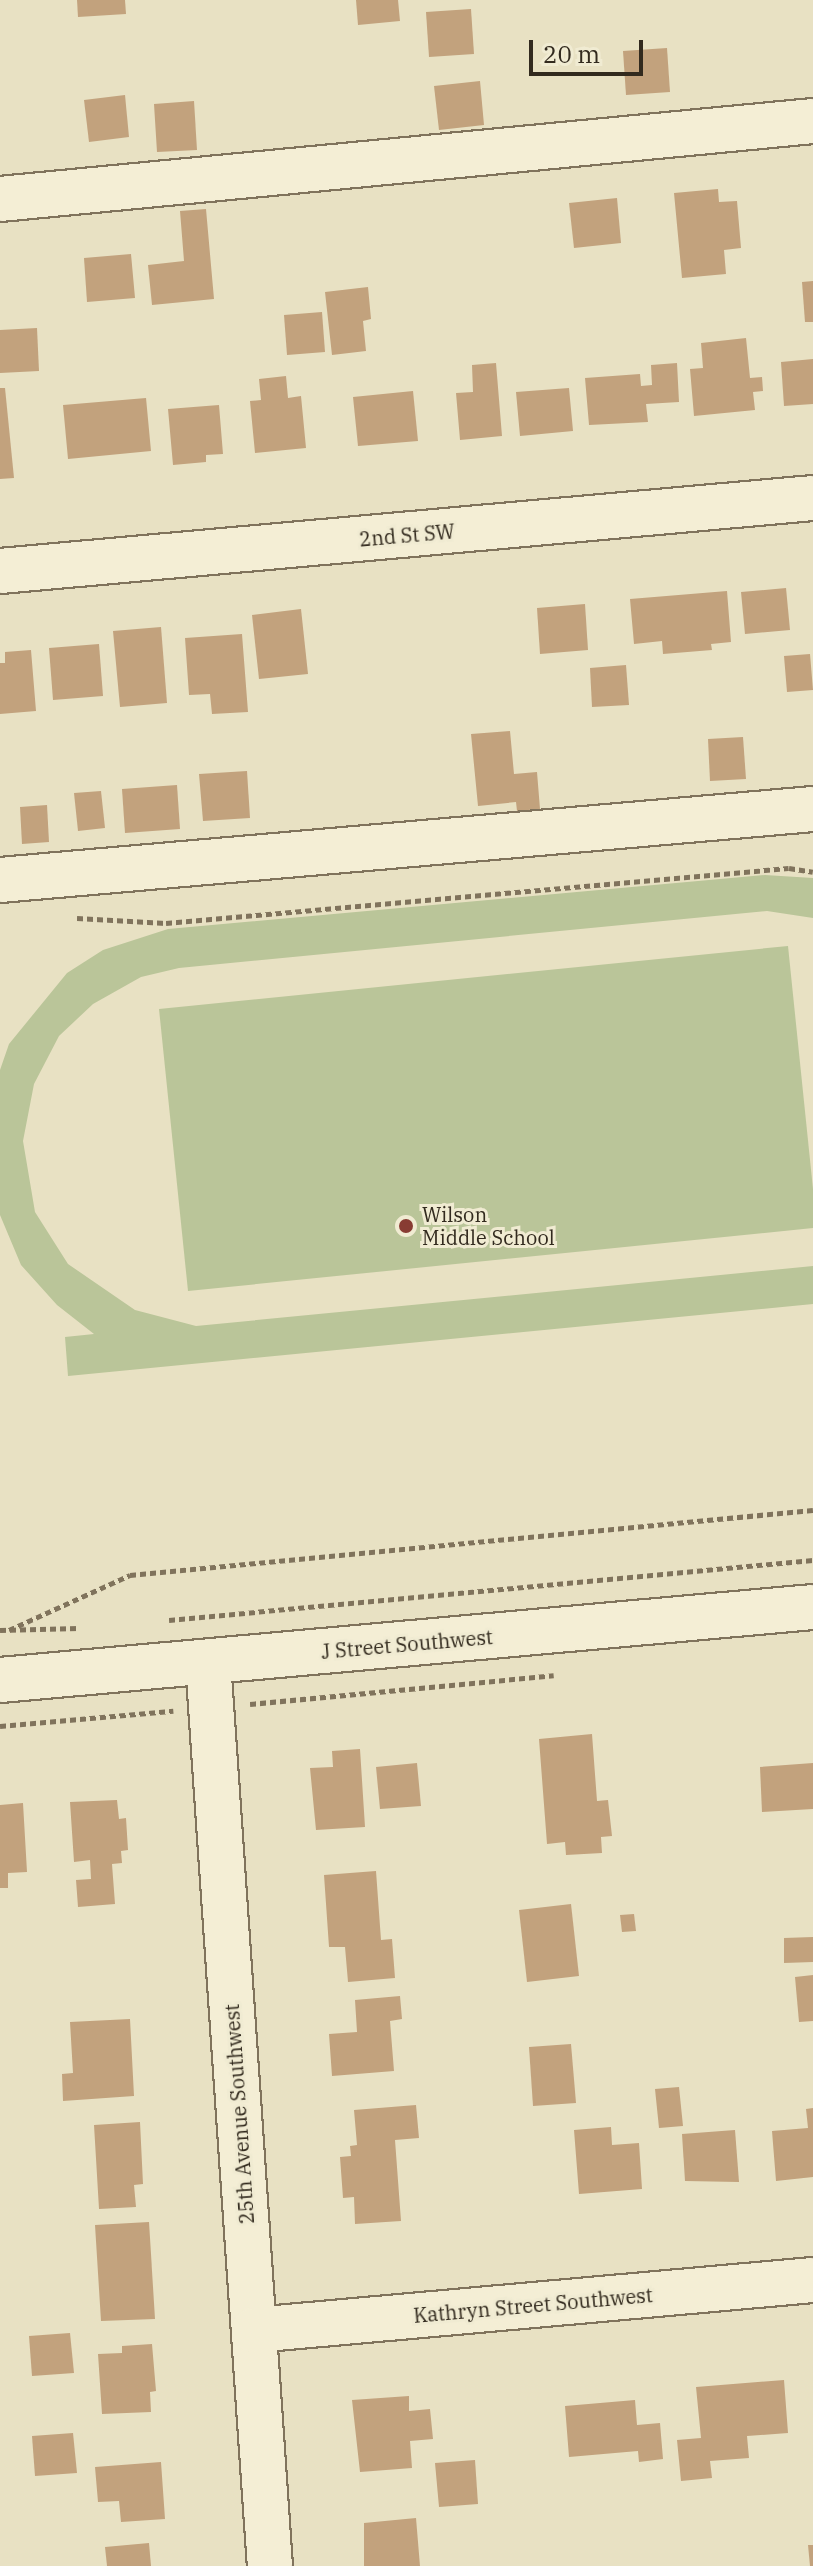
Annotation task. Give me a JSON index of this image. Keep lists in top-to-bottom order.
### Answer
{
  "streets": {
    "street": [
      "2nd St SW",
      "J Street Southwest",
      "25th Avenue Southwest",
      "Kathryn Street Southwest"
    ]
  },
  "crossings": [
    ["J Street Southwest", "25th Avenue Southwest"],
    ["25th Avenue Southwest", "Kathryn Street Southwest"]
  ],
  "places": ["Wilson Middle School"],
  "scale_bar": "20 m"
}
